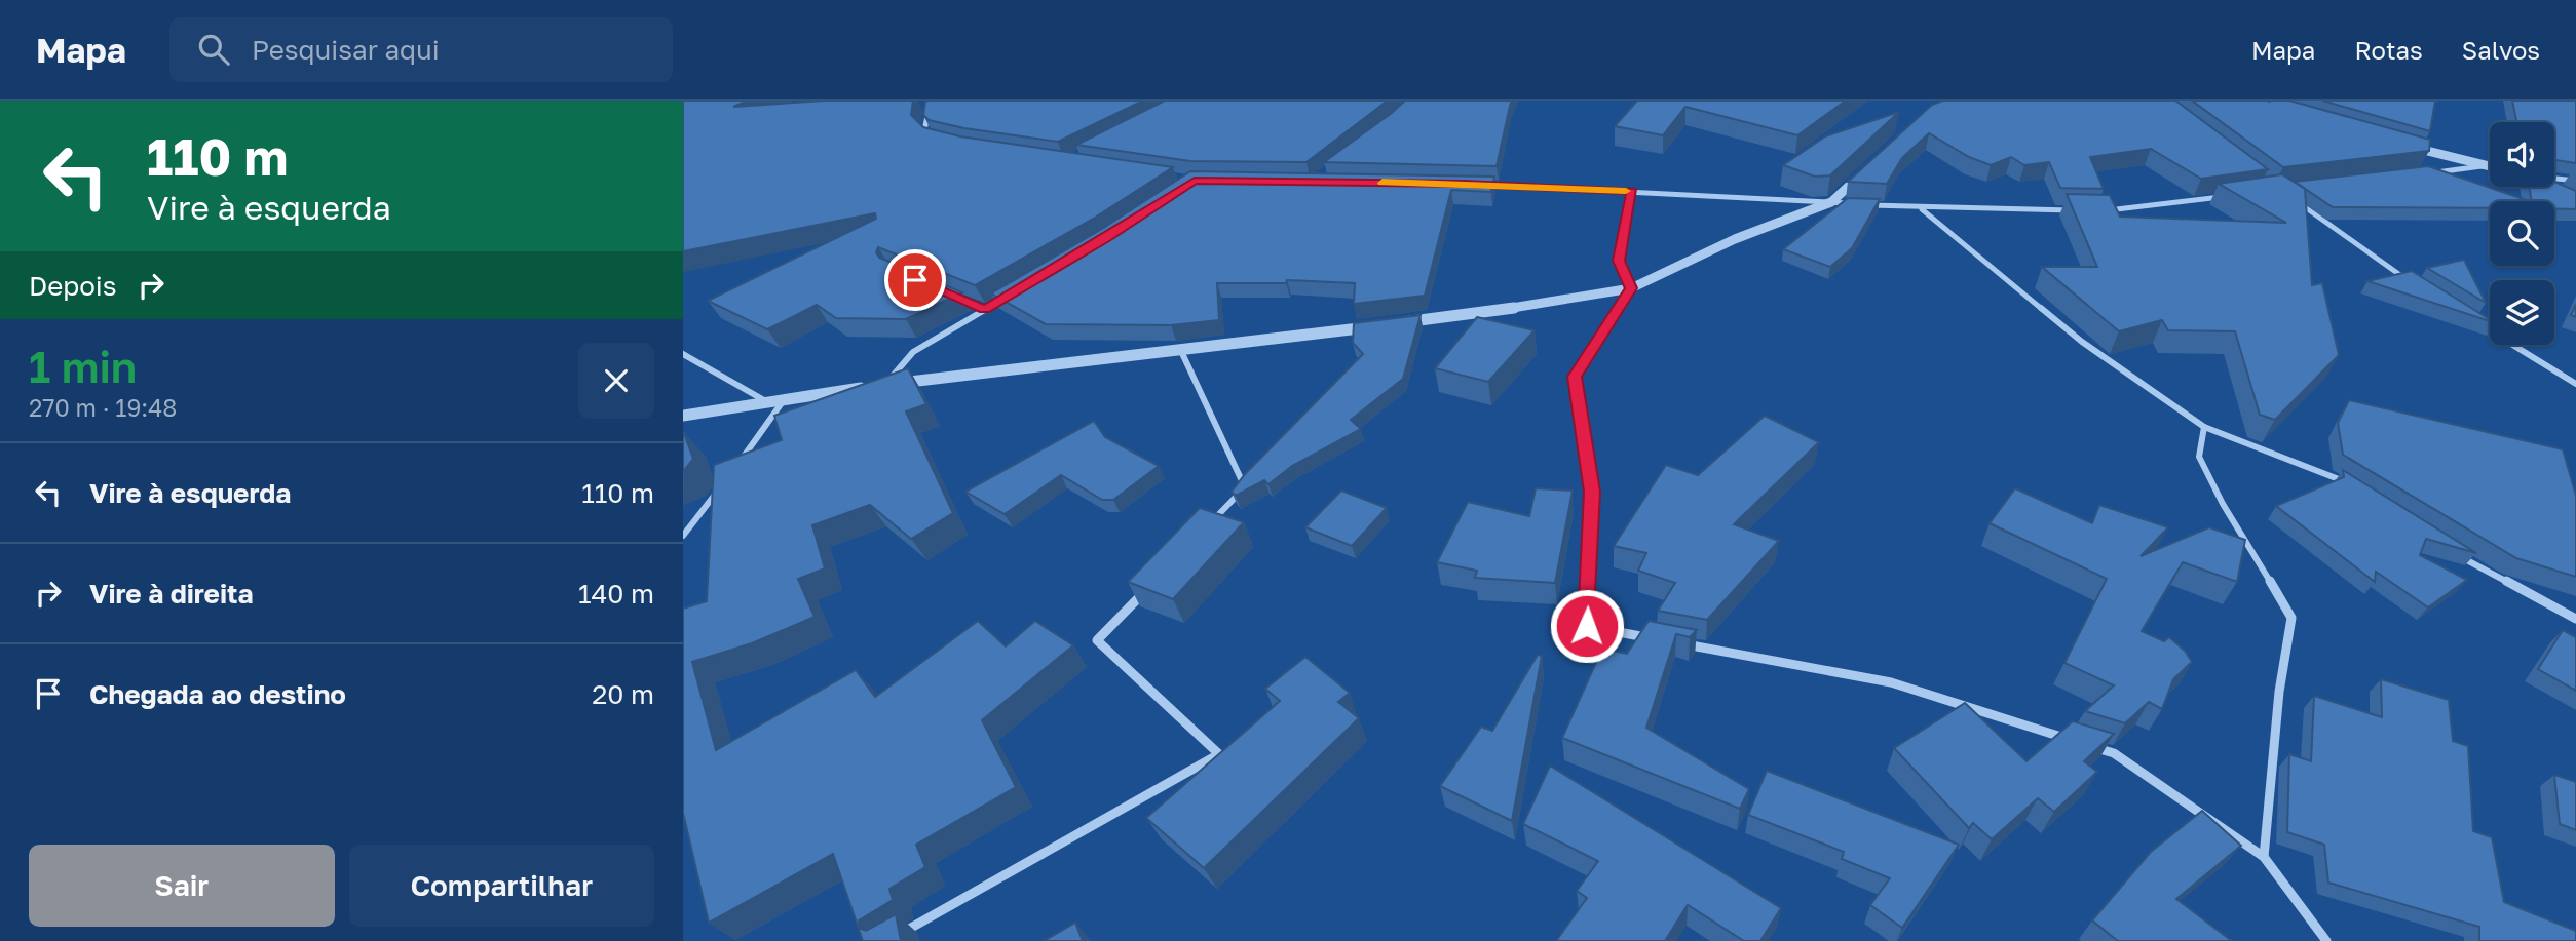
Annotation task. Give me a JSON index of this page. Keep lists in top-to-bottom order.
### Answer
{
  "page": {
    "header": "Mapa",
    "search": "Pesquisar aqui",
    "nav": ["Mapa", "Rotas", "Salvos"],
    "turn": ["110 m", "Vire à esquerda"],
    "then": "Depois",
    "heading": ["1 min", "270 m · 19:48"],
    "list": [
      {
        "name": "Vire à esquerda",
        "value": "110 m"
      },
      {
        "name": "Vire à direita",
        "value": "140 m"
      },
      {
        "name": "Chegada ao destino",
        "value": "20 m"
      }
    ],
    "buttons": ["Sair", "Compartilhar"]
  }
}
